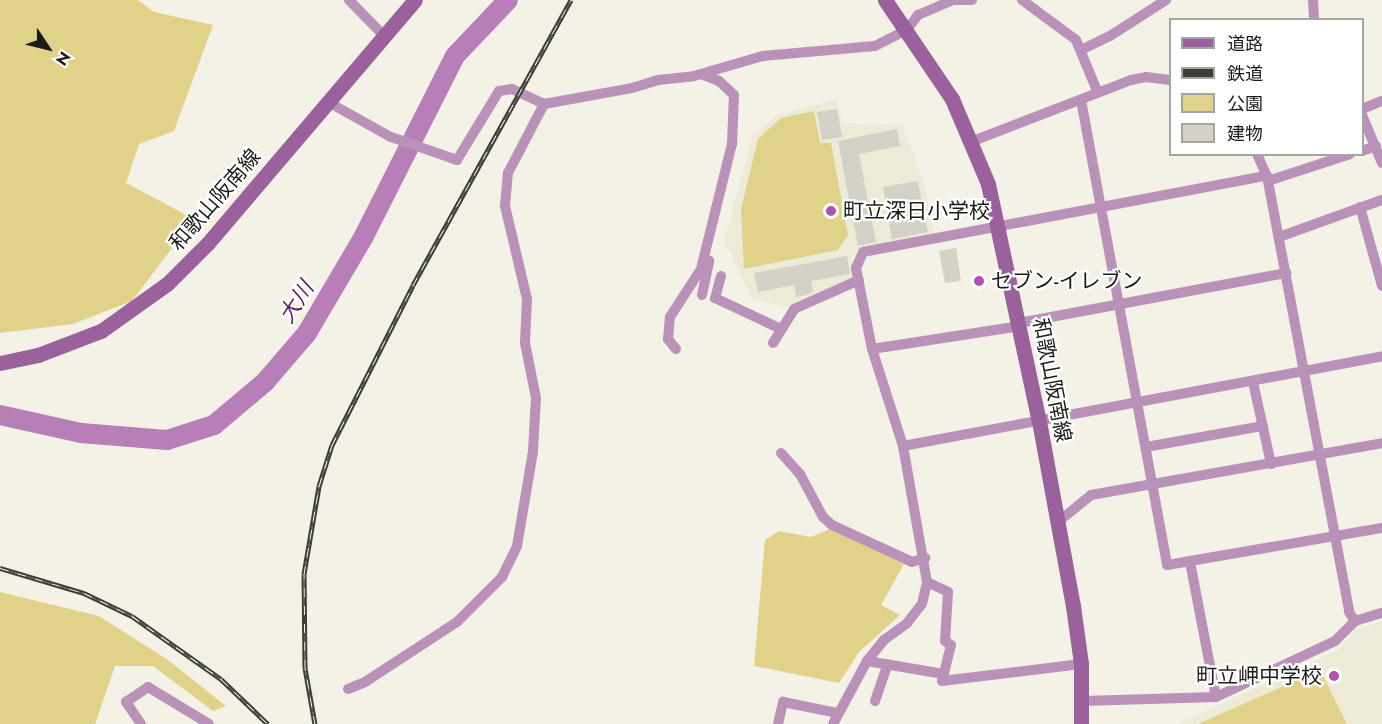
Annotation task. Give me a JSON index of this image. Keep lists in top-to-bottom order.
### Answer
{
  "streets": {
    "main road": ["和歌山阪南線"]
  },
  "water": ["大川"],
  "places": ["町立深日小学校", "セブン-イレブン", "町立岬中学校"],
  "legend": [
    "道路",
    "鉄道",
    "公園",
    "建物"
  ],
  "north": "bottom right"
}
